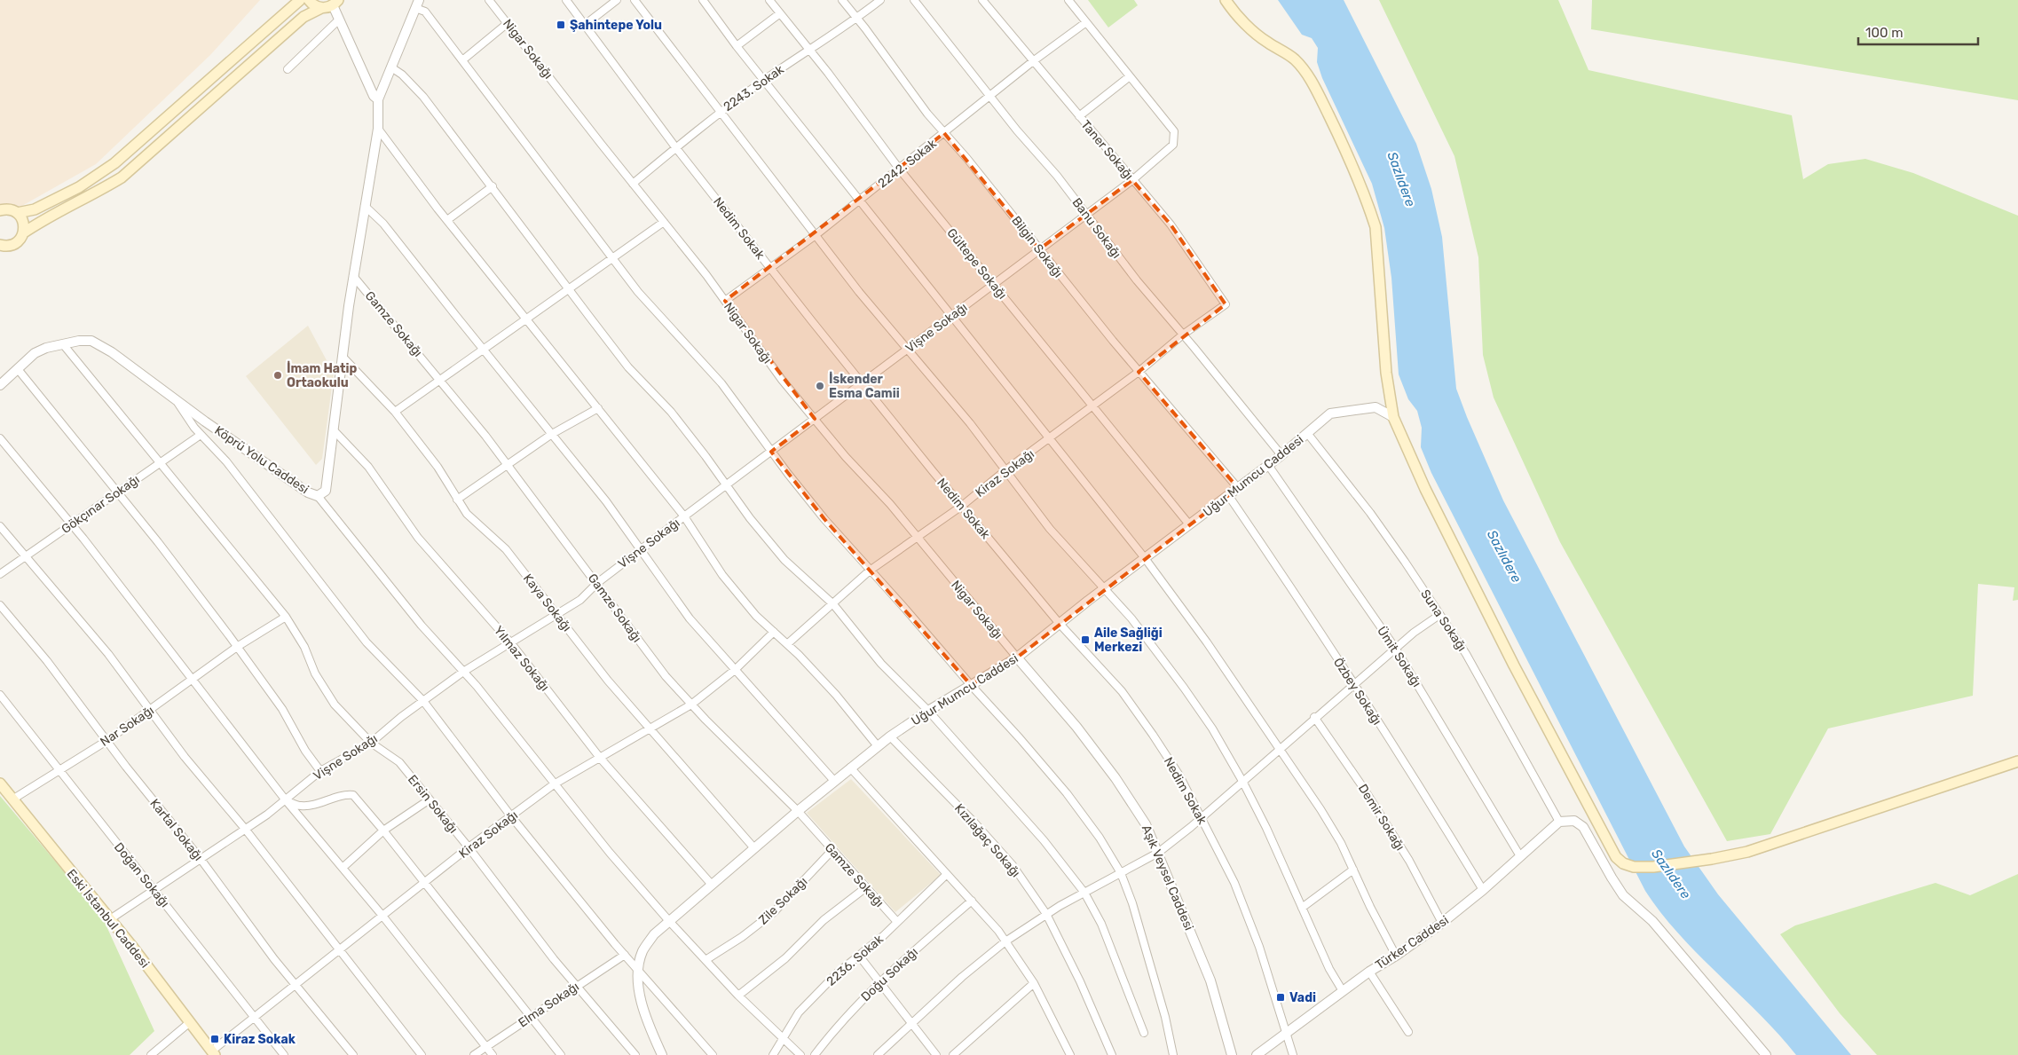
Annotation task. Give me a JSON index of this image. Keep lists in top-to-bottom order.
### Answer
{
  "streets": {
    "main road": ["Eski İstanbul Caddesi"],
    "street": [
      "Nigar Sokağı",
      "2243. Sokak",
      "Taner Sokağı",
      "2242. Sokak",
      "Nedim Sokak",
      "Banu Sokağı",
      "Bilgin Sokağı",
      "Gültepe Sokağı",
      "Gamze Sokağı",
      "Vişne Sokağı",
      "Köprü Yolu Caddesi",
      "Kiraz Sokağı",
      "Uğur Mumcu Caddesi",
      "Gökçınar Sokağı",
      "Kaya Sokağı",
      "Suna Sokağı",
      "Ümit Sokağı",
      "Yılmaz Sokağı",
      "Özbey Sokağı",
      "Nar Sokağı",
      "Ersin Sokağı",
      "Demir Sokağı",
      "Kartal Sokağı",
      "Kızılağaç Sokağı",
      "Doğan Sokağı",
      "Aşık Veysel Caddesi",
      "Zile Sokağı",
      "Türker Caddesi",
      "2236. Sokak",
      "Doğu Sokağı",
      "Elma Sokağı"
    ]
  },
  "crossings": [
    ["Nigar Sokağı", "2243. Sokak"],
    ["Nigar Sokağı", "2242. Sokak"],
    ["Nigar Sokağı", "Vişne Sokağı"],
    ["Nigar Sokağı", "Kiraz Sokağı"],
    ["Nigar Sokağı", "Uğur Mumcu Caddesi"],
    ["Nigar Sokağı", "Aşık Veysel Caddesi"],
    ["2243. Sokak", "Nedim Sokak"],
    ["2243. Sokak", "Bilgin Sokağı"],
    ["2243. Sokak", "Gültepe Sokağı"],
    ["Taner Sokağı", "2242. Sokak"],
    ["Taner Sokağı", "Vişne Sokağı"],
    ["Taner Sokağı", "Kiraz Sokağı"],
    ["2242. Sokak", "Nedim Sokak"],
    ["2242. Sokak", "Banu Sokağı"],
    ["2242. Sokak", "Bilgin Sokağı"],
    ["2242. Sokak", "Gültepe Sokağı"],
    ["Nedim Sokak", "Vişne Sokağı"],
    ["Nedim Sokak", "Kiraz Sokağı"],
    ["Nedim Sokak", "Uğur Mumcu Caddesi"],
    ["Nedim Sokak", "Türker Caddesi"],
    ["Banu Sokağı", "Vişne Sokağı"],
    ["Banu Sokağı", "Kiraz Sokağı"],
    ["Banu Sokağı", "Uğur Mumcu Caddesi"],
    ["Bilgin Sokağı", "Vişne Sokağı"],
    ["Bilgin Sokağı", "Kiraz Sokağı"],
    ["Bilgin Sokağı", "Uğur Mumcu Caddesi"],
    ["Gültepe Sokağı", "Vişne Sokağı"],
    ["Gültepe Sokağı", "Kiraz Sokağı"],
    ["Gültepe Sokağı", "Uğur Mumcu Caddesi"],
    ["Gamze Sokağı", "Vişne Sokağı"],
    ["Gamze Sokağı", "Köprü Yolu Caddesi"],
    ["Gamze Sokağı", "Kiraz Sokağı"],
    ["Gamze Sokağı", "Uğur Mumcu Caddesi"],
    ["Gamze Sokağı", "Zile Sokağı"],
    ["Gamze Sokağı", "2236. Sokak"],
    ["Vişne Sokağı", "Kaya Sokağı"],
    ["Vişne Sokağı", "Yılmaz Sokağı"],
    ["Vişne Sokağı", "Ersin Sokağı"],
    ["Vişne Sokağı", "Kartal Sokağı"],
    ["Vişne Sokağı", "Doğan Sokağı"],
    ["Vişne Sokağı", "Eski İstanbul Caddesi"],
    ["Köprü Yolu Caddesi", "Kaya Sokağı"],
    ["Köprü Yolu Caddesi", "Yılmaz Sokağı"],
    ["Köprü Yolu Caddesi", "Ersin Sokağı"],
    ["Kiraz Sokağı", "Kaya Sokağı"],
    ["Kiraz Sokağı", "Yılmaz Sokağı"],
    ["Kiraz Sokağı", "Ersin Sokağı"],
    ["Kiraz Sokağı", "Kartal Sokağı"],
    ["Kiraz Sokağı", "Doğan Sokağı"],
    ["Kiraz Sokağı", "Eski İstanbul Caddesi"],
    ["Uğur Mumcu Caddesi", "Kaya Sokağı"],
    ["Uğur Mumcu Caddesi", "Suna Sokağı"],
    ["Uğur Mumcu Caddesi", "Ümit Sokağı"],
    ["Uğur Mumcu Caddesi", "Yılmaz Sokağı"],
    ["Uğur Mumcu Caddesi", "Özbey Sokağı"],
    ["Uğur Mumcu Caddesi", "Kızılağaç Sokağı"],
    ["Uğur Mumcu Caddesi", "Aşık Veysel Caddesi"],
    ["Gökçınar Sokağı", "Ersin Sokağı"],
    ["Suna Sokağı", "Türker Caddesi"],
    ["Ümit Sokağı", "Türker Caddesi"],
    ["Özbey Sokağı", "Türker Caddesi"],
    ["Nar Sokağı", "Ersin Sokağı"],
    ["Nar Sokağı", "Kartal Sokağı"],
    ["Nar Sokağı", "Doğan Sokağı"],
    ["Nar Sokağı", "Eski İstanbul Caddesi"],
    ["Ersin Sokağı", "Elma Sokağı"],
    ["Demir Sokağı", "Türker Caddesi"]
  ],
  "water": ["Sazlıdere"],
  "places": {
    "transit": [
      "Şahintepe Yolu",
      "Aile Sağliği Merkezi",
      "Vadi",
      "Kiraz Sokak"
    ],
    "other": ["İmam Hatip Ortaokulu", "İskender Esma Camii"]
  },
  "scale_bar": "100 m"
}
